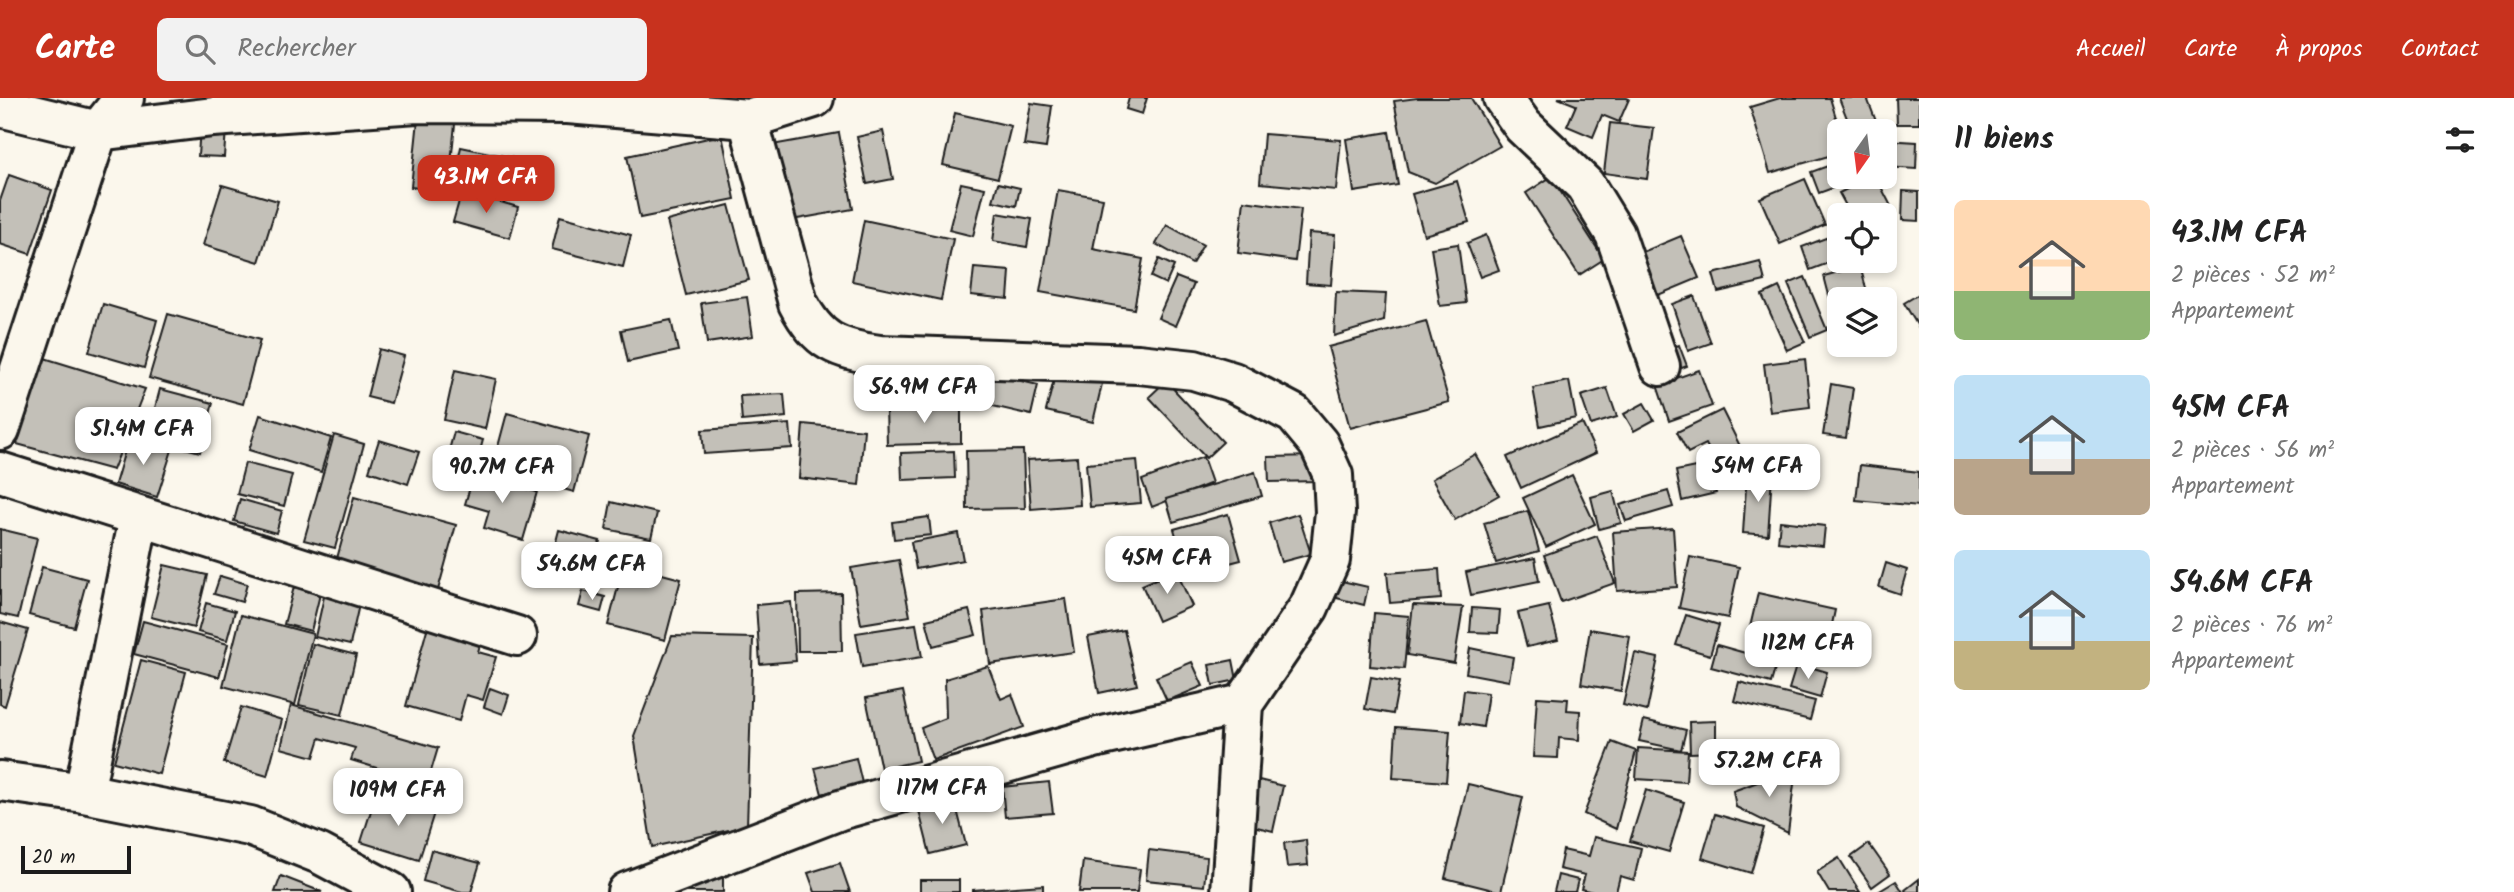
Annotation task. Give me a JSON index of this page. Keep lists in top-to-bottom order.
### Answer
{
  "scale_bar": "20 m",
  "north": "bottom",
  "page": {
    "header": "Carte",
    "search": "Rechercher",
    "nav": [
      "Accueil",
      "Carte",
      "À propos",
      "Contact"
    ],
    "heading": "11 biens",
    "price": [
      "43.1M CFA",
      "56.9M CFA",
      "51.4M CFA",
      "54M CFA",
      "90.7M CFA",
      "45M CFA",
      "54.6M CFA",
      "112M CFA",
      "57.2M CFA",
      "117M CFA",
      "109M CFA"
    ],
    "list": [
      {
        "name": "43.1M CFA",
        "note": "2 pièces · 52 m² · Appartement"
      },
      {
        "name": "45M CFA",
        "note": "2 pièces · 56 m² · Appartement"
      },
      {
        "name": "54.6M CFA",
        "note": "2 pièces · 76 m² · Appartement"
      }
    ],
    "scale": "20 m"
  }
}
